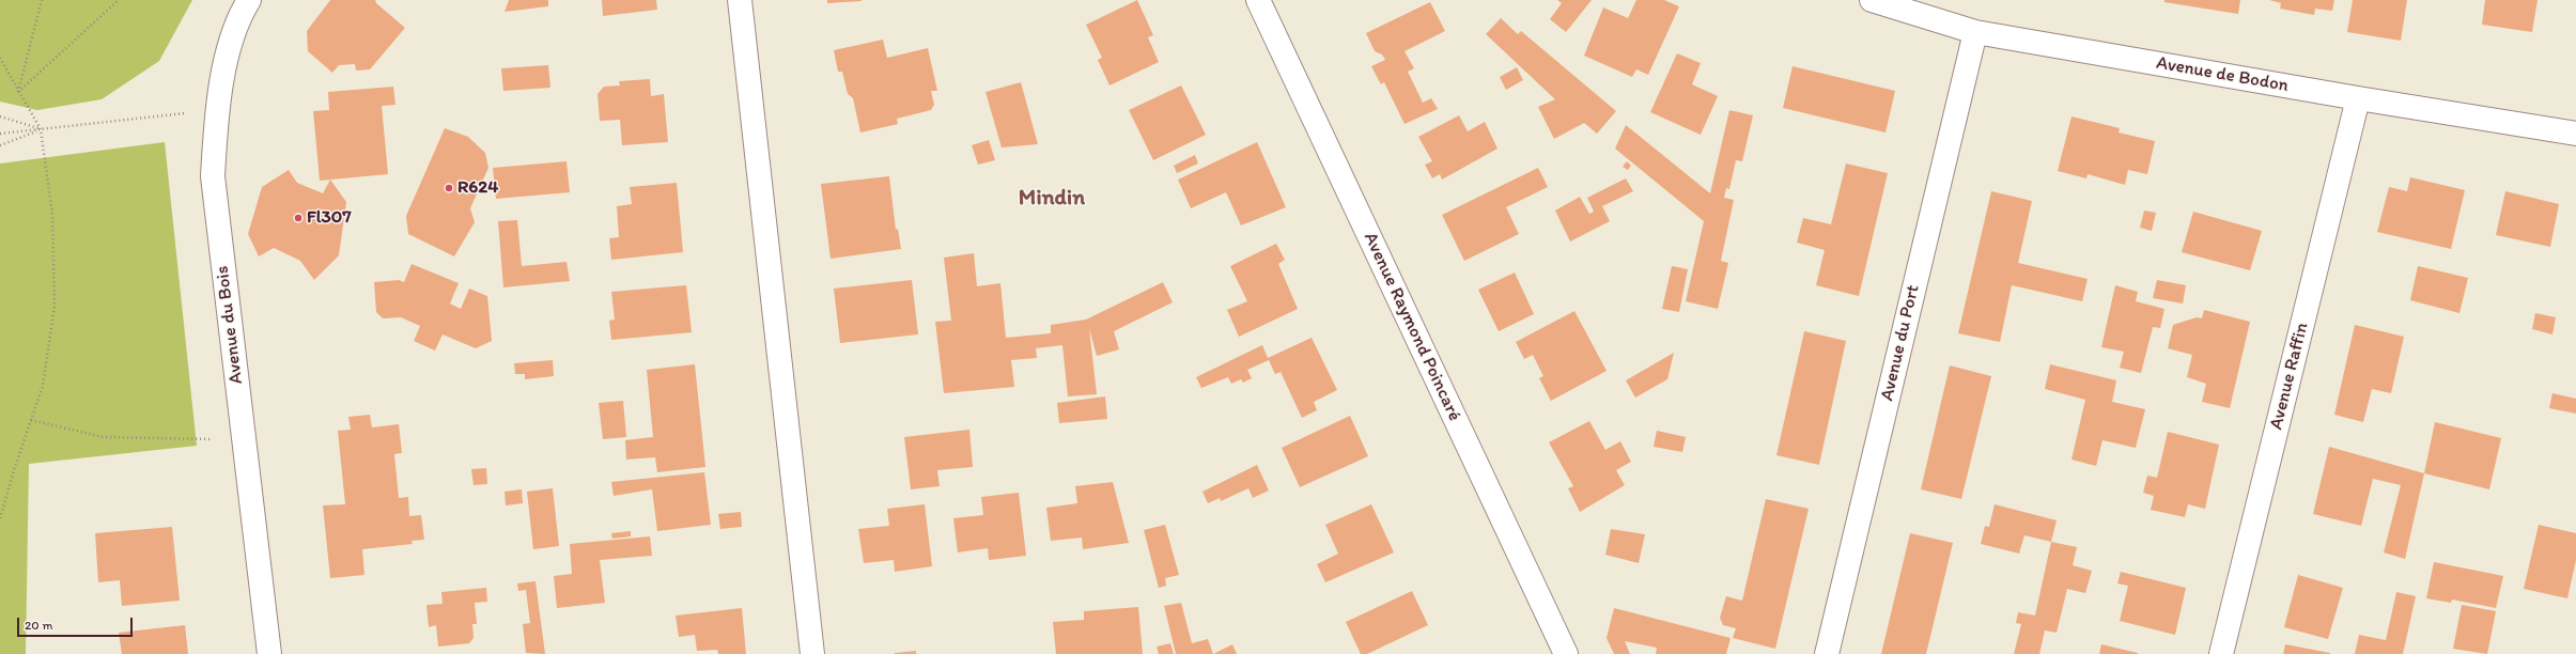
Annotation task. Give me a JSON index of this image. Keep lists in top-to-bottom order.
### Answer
{
  "streets": {
    "street": [
      "Avenue de Bodon",
      "Avenue du Bois",
      "Avenue Raymond Poincaré",
      "Avenue du Port",
      "Avenue Raffin"
    ]
  },
  "crossings": [
    ["Avenue de Bodon", "Avenue du Port"],
    ["Avenue de Bodon", "Avenue Raffin"]
  ],
  "districts": ["Mindin"],
  "places": ["R624", "Fl307"],
  "scale_bar": "20 m"
}
